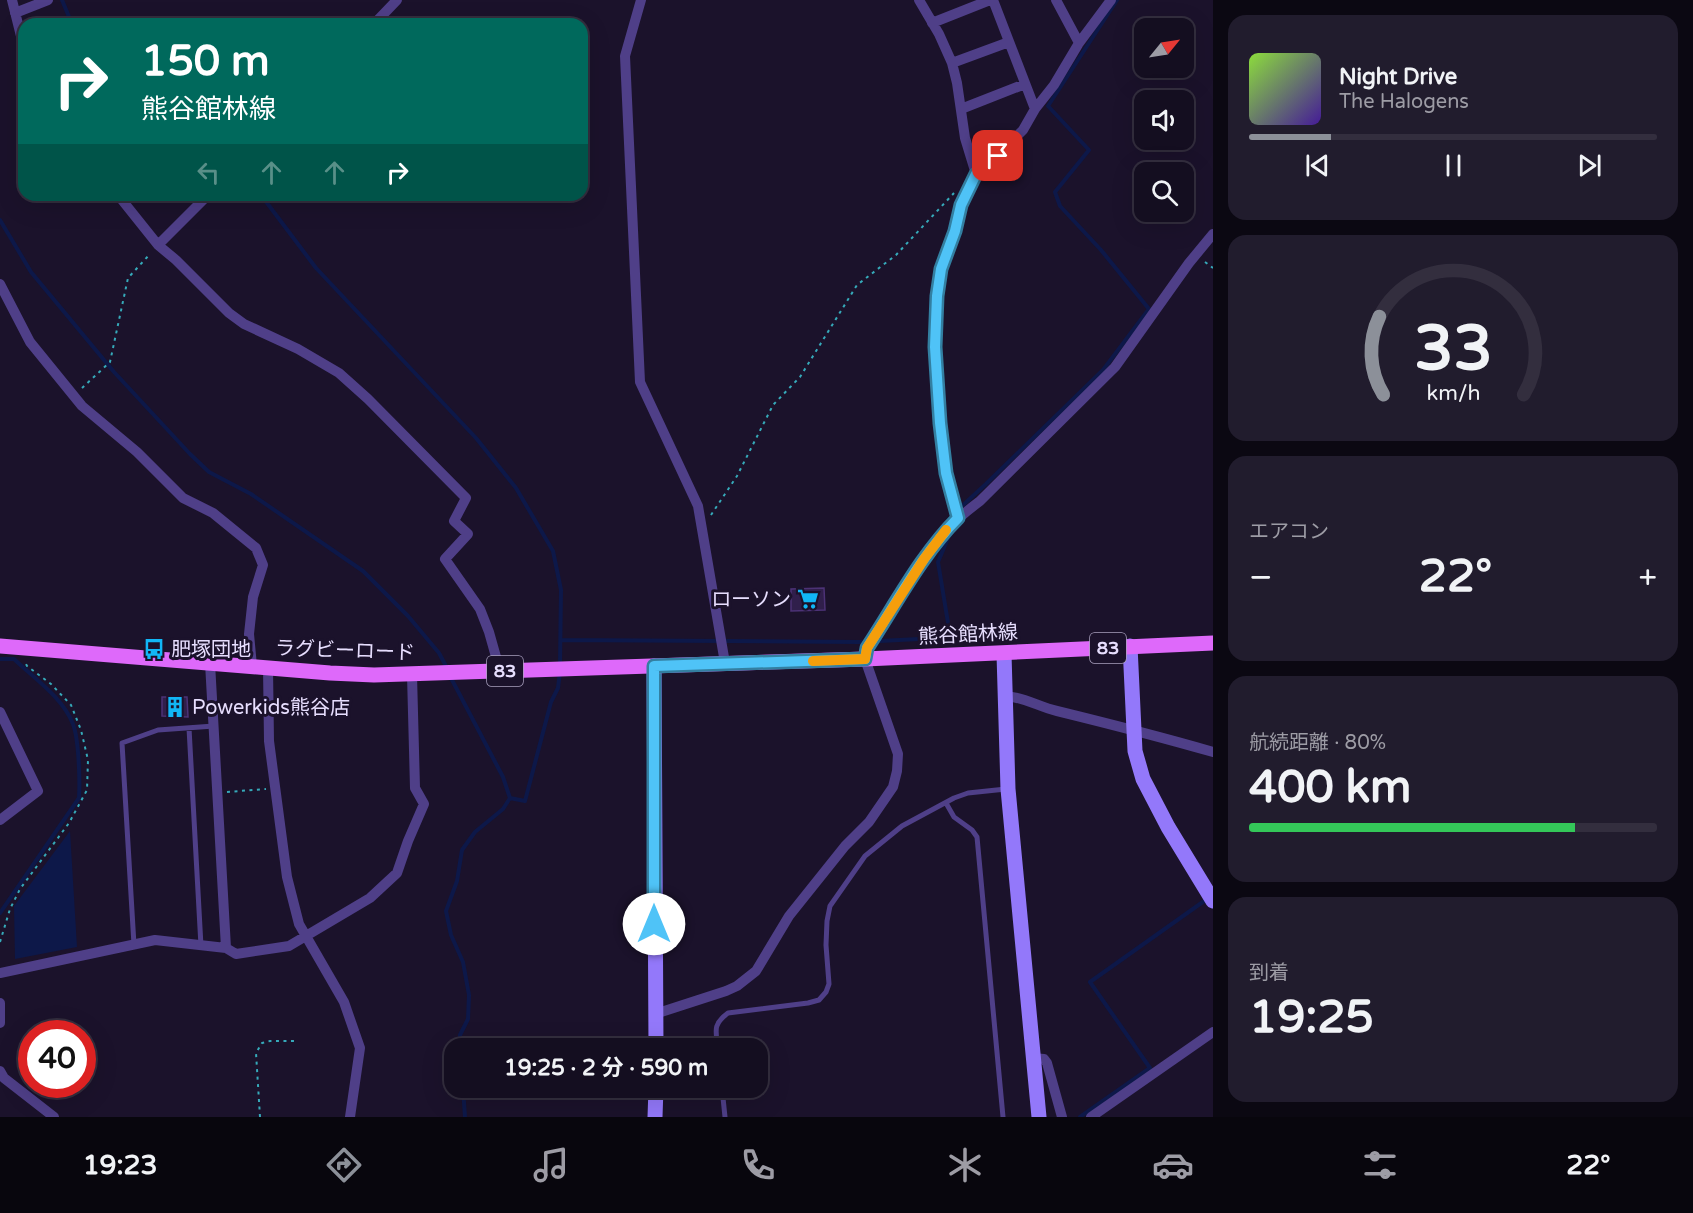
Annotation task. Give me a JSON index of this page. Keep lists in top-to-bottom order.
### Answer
{
  "streets": {
    "main road": ["熊谷館林線", "83", "ラグビーロード"]
  },
  "crossings": [
    ["熊谷館林線", "ラグビーロード"]
  ],
  "places": {
    "supermarket": ["ローソン"],
    "bus stop": ["肥塚団地"],
    "building": ["Powerkids熊谷店"]
  },
  "north": "top right",
  "page": {
    "turn": ["150 m", "熊谷館林線"],
    "song": ["Night Drive", "The Halogens"],
    "tile": [
      "エアコン",
      ["航続距離 · 80%", "400 km"],
      ["到着", "19:25"]
    ],
    "heat": ["−", "22°", "+"],
    "limit": "40",
    "trip": "19:25 · 2 分 · 590 m",
    "tabs": ["19:23", "22°"],
    "gauge": ["33", "km/h"]
  }
}
